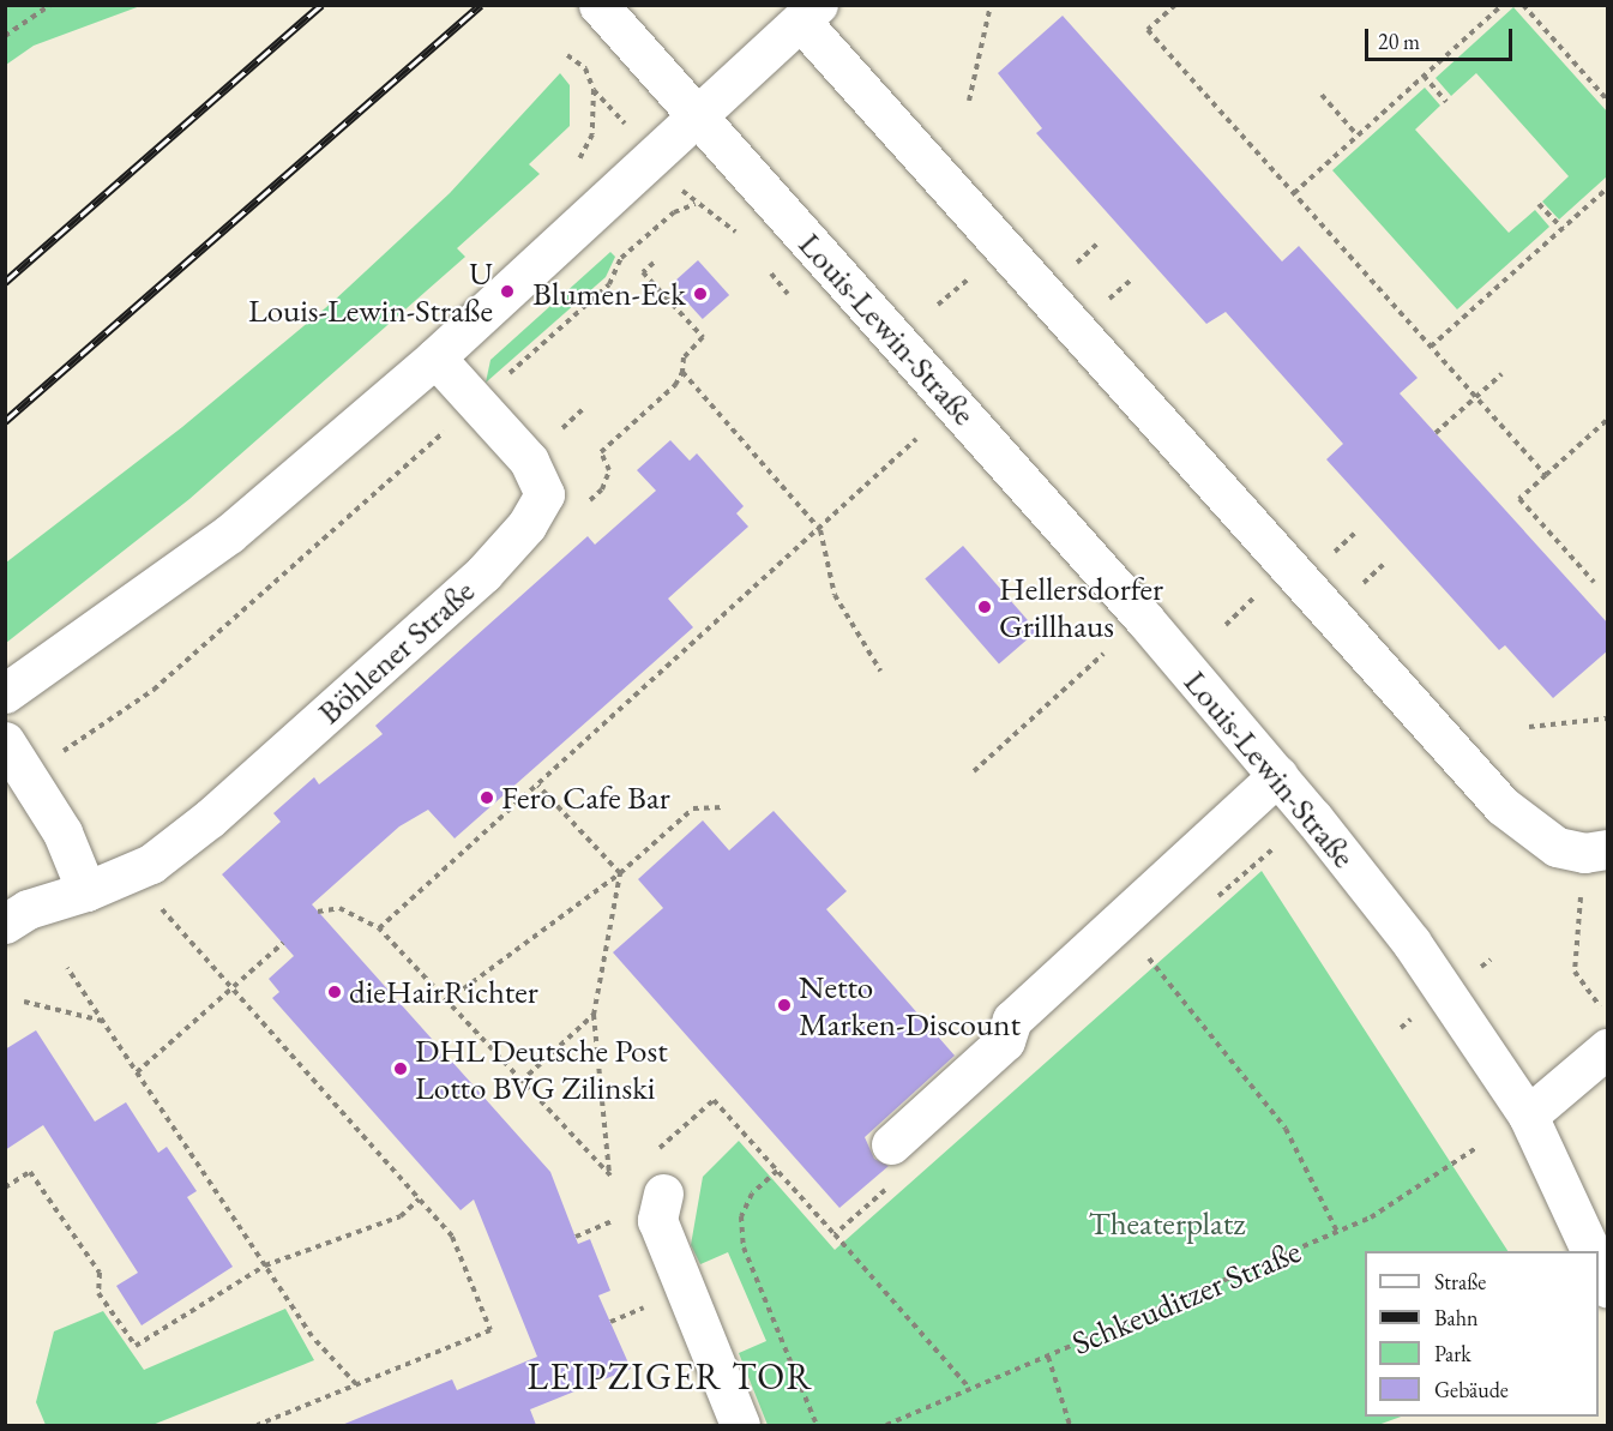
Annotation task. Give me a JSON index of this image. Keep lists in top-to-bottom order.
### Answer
{
  "streets": {
    "street": ["Louis-Lewin-Straße", "Böhlener Straße"],
    "path": ["Schkeuditzer Straße"]
  },
  "districts": ["LEIPZIGER TOR"],
  "parks": ["Theaterplatz"],
  "places": [
    "U Louis-Lewin-Straße",
    "Blumen-Eck",
    "Hellersdorfer Grillhaus",
    "Fero Cafe Bar",
    "dieHairRichter",
    "Netto Marken-Discount",
    "DHL Deutsche Post Lotto BVG Zilinski"
  ],
  "legend": [
    "Straße",
    "Bahn",
    "Park",
    "Gebäude"
  ],
  "scale_bar": "20 m"
}
